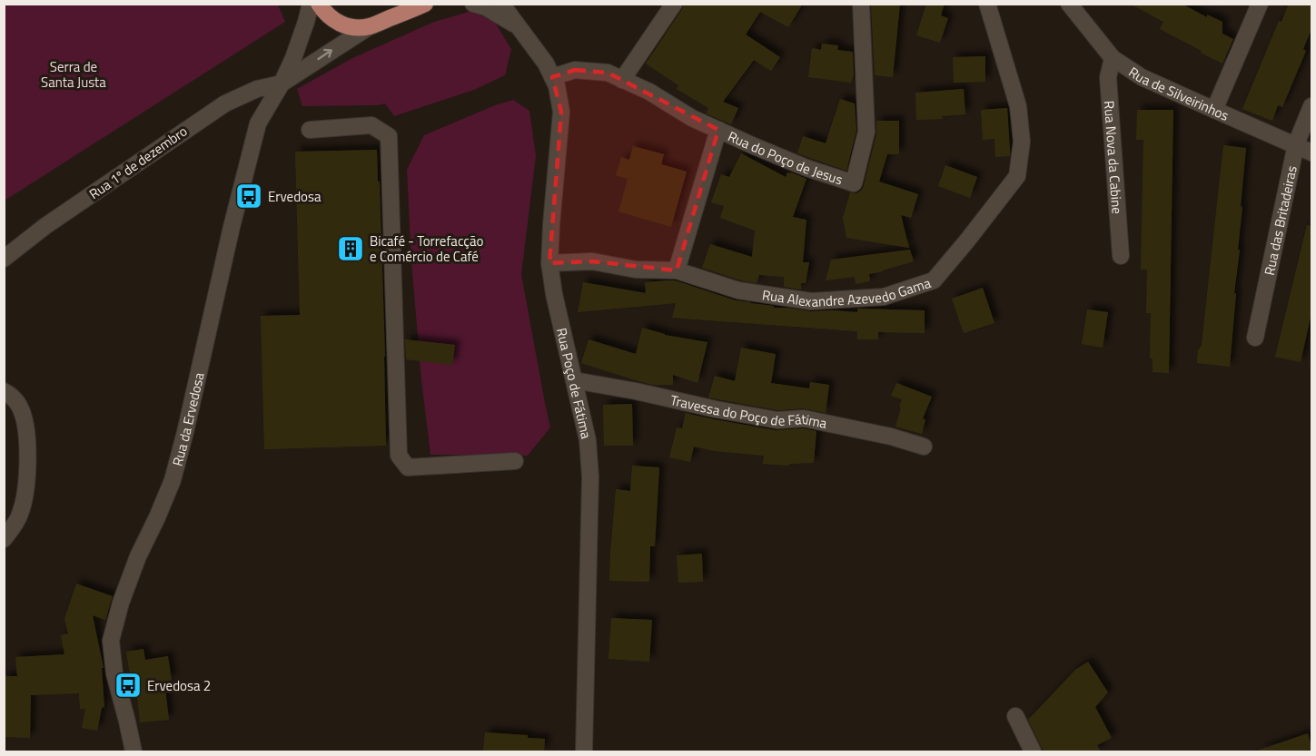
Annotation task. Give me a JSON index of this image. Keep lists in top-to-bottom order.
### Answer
{
  "streets": {
    "street": [
      "Rua de Silveirinhos",
      "Rua do Poço de Jesus",
      "Rua Nova da Cabine",
      "Rua 1º de dezembro",
      "Rua das Britadeiras",
      "Rua Alexandre Azevedo Gama",
      "Rua Poço de Fátima",
      "Travessa do Poço de Fátima",
      "Rua da Ervedosa"
    ]
  },
  "crossings": [
    ["Rua de Silveirinhos", "Rua Nova da Cabine"],
    ["Rua de Silveirinhos", "Rua das Britadeiras"],
    ["Rua do Poço de Jesus", "Rua Poço de Fátima"],
    ["Rua 1º de dezembro", "Rua da Ervedosa"],
    ["Rua Alexandre Azevedo Gama", "Rua Poço de Fátima"],
    ["Rua Poço de Fátima", "Travessa do Poço de Fátima"]
  ],
  "parks": ["Serra de Santa Justa"],
  "places": {
    "bus stop": ["Ervedosa", "Ervedosa 2"],
    "building": ["Bicafé - Torrefacção e Comércio de Café"]
  }
}
